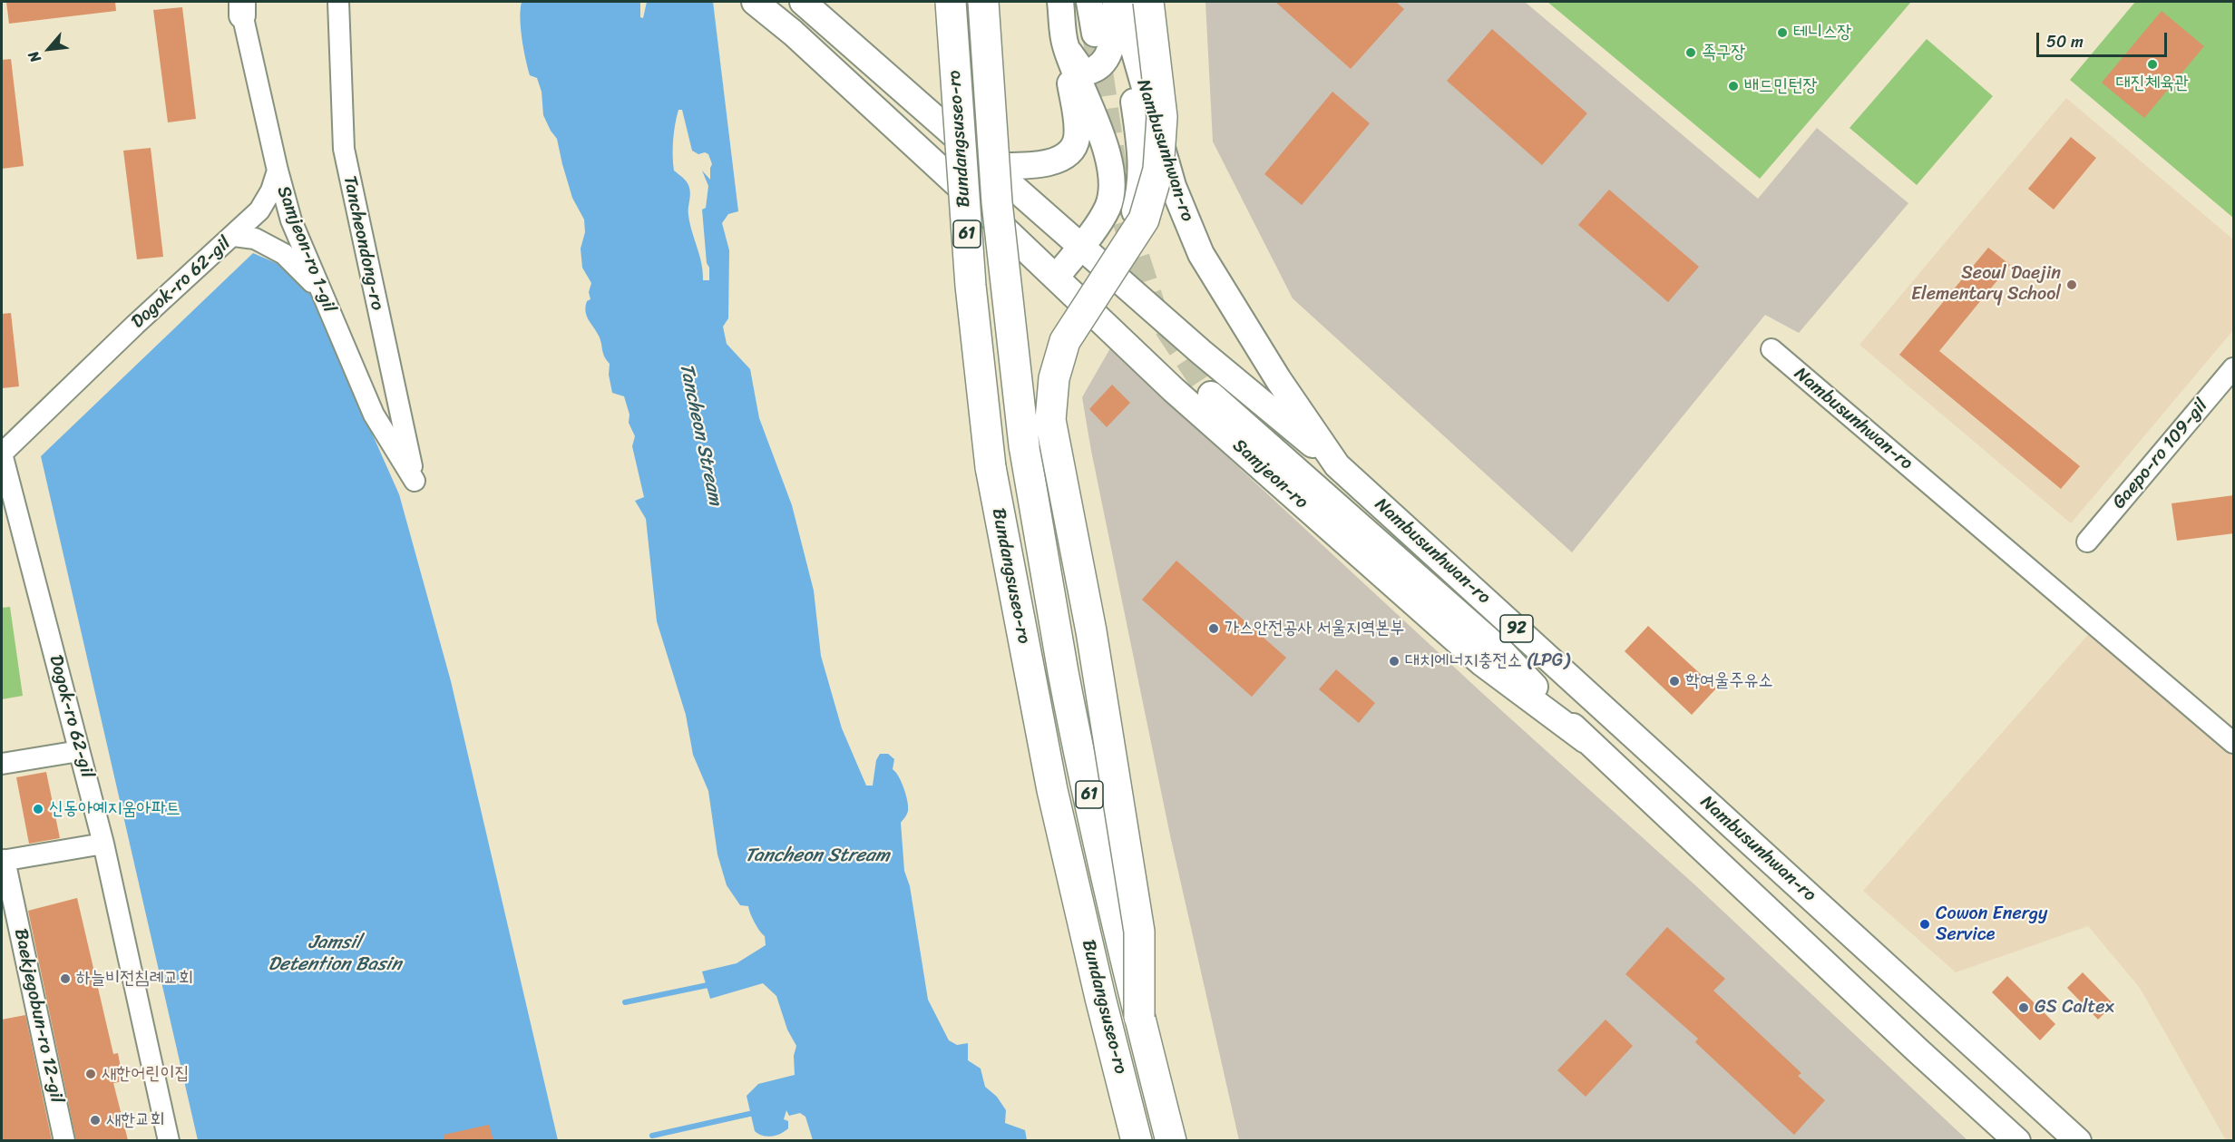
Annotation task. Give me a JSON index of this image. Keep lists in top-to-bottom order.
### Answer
{
  "streets": {
    "highway": ["Bundangsuseo-ro", "61"],
    "main road": ["Nambusunhwan-ro", "Samjeon-ro", "92"],
    "street": [
      "Tancheondong-ro",
      "Samjeon-ro 1-gil",
      "Dogok-ro 62-gil",
      "Gaepo-ro 109-gil",
      "Baekjegobun-ro 12-gil"
    ]
  },
  "crossings": [
    ["Nambusunhwan-ro", "Samjeon-ro"],
    ["Tancheondong-ro", "Samjeon-ro 1-gil"],
    ["Samjeon-ro 1-gil", "Dogok-ro 62-gil"],
    ["Dogok-ro 62-gil", "Baekjegobun-ro 12-gil"]
  ],
  "water": ["Tancheon Stream", "Jamsil Detention Basin"],
  "places": [
    "테니스장",
    "족구장",
    "대진체육관",
    "배드민턴장",
    "Seoul Daejin Elementary School",
    "가스안전공사 서울지역본부",
    "대치에너지충전소 (LPG)",
    "학여울주유소",
    "신동아예지움아파트",
    "Cowon Energy Service",
    "하늘비전침례교회",
    "GS Caltex",
    "새한어린이집",
    "새한교회"
  ],
  "scale_bar": "50 m",
  "north": "bottom left"
}
